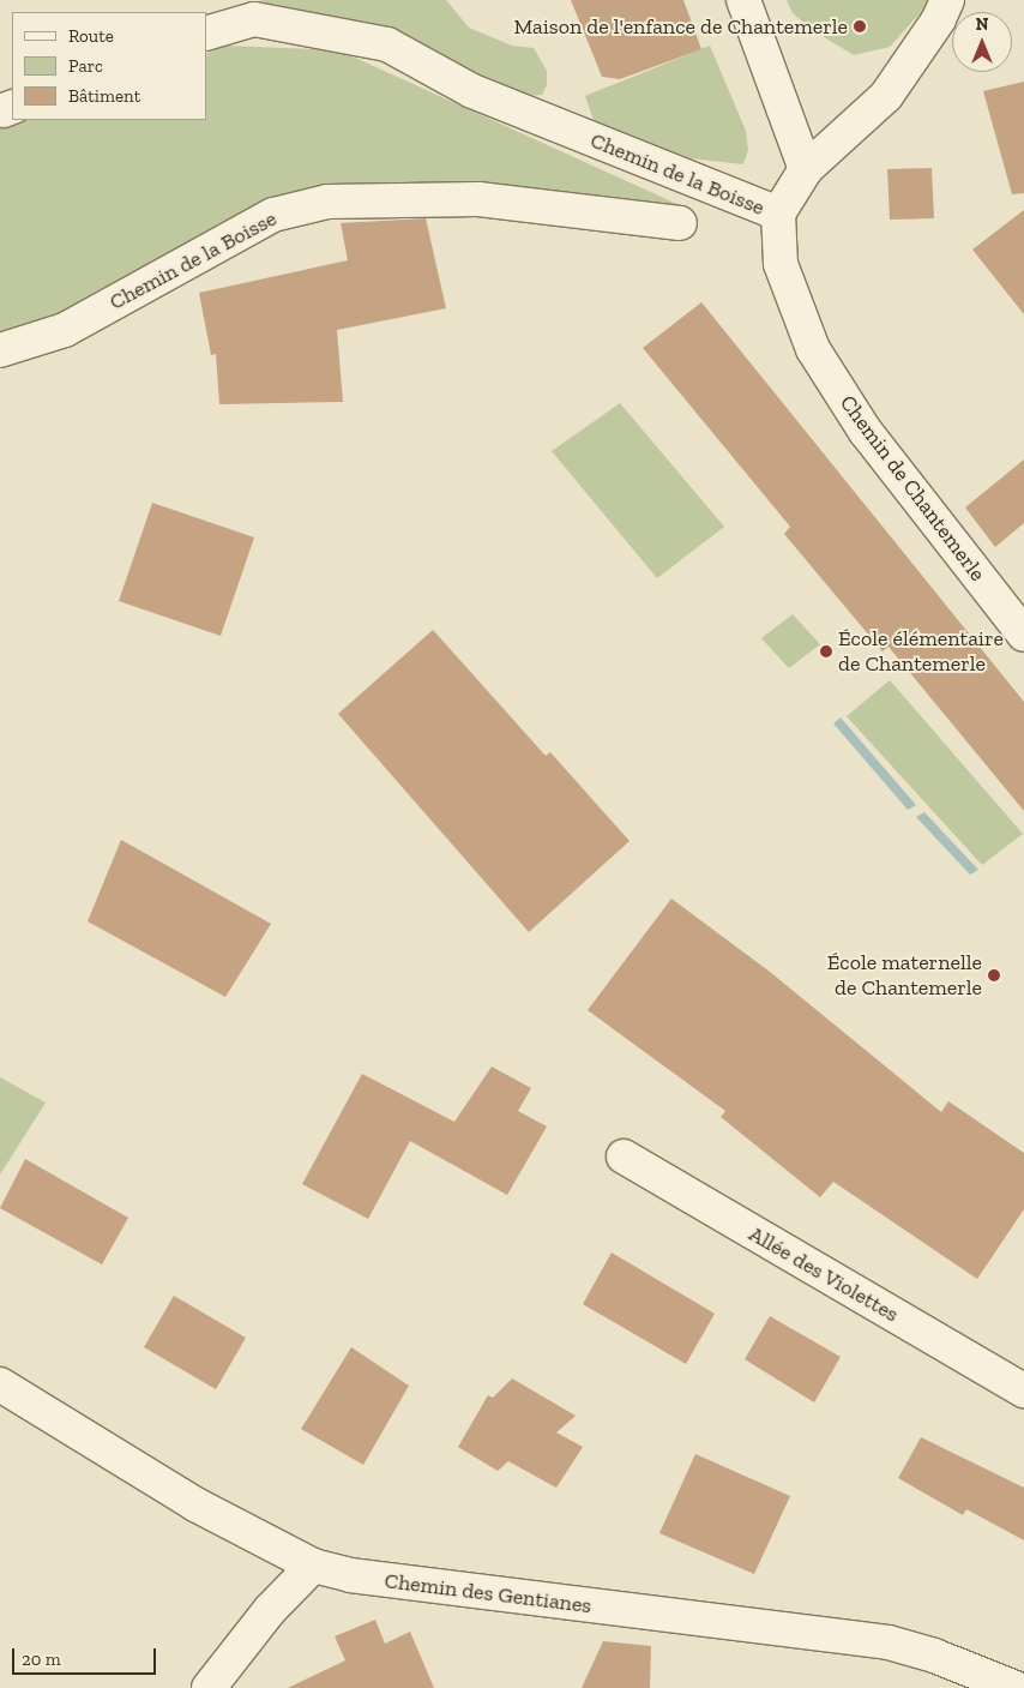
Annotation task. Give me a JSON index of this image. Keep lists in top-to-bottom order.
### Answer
{
  "streets": {
    "street": [
      "Chemin de la Boisse",
      "Chemin de Chantemerle",
      "Allée des Violettes",
      "Chemin des Gentianes"
    ]
  },
  "crossings": [
    ["Chemin de la Boisse", "Chemin de Chantemerle"]
  ],
  "places": ["Maison de l'enfance de Chantemerle", "École élémentaire de Chantemerle", "École maternelle de Chantemerle"],
  "legend": ["Route", "Parc", "Bâtiment"],
  "scale_bar": "20 m",
  "north": "top"
}
